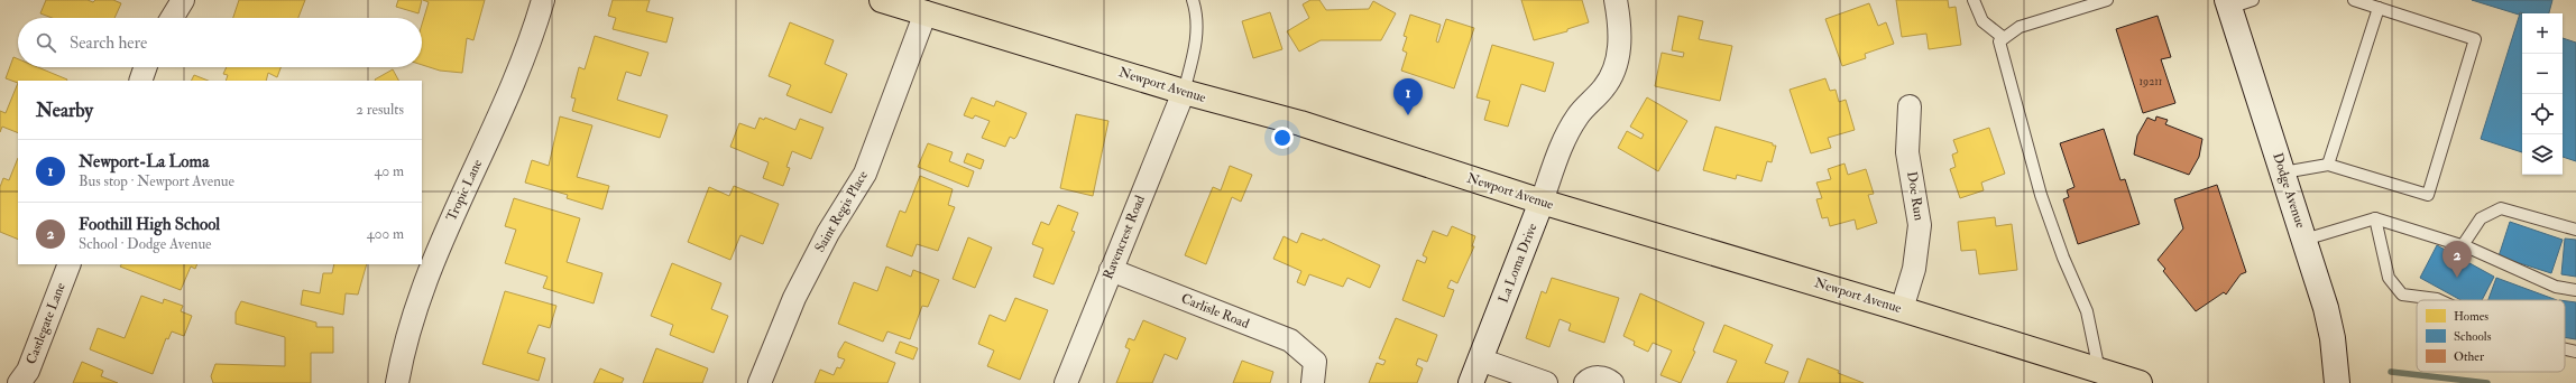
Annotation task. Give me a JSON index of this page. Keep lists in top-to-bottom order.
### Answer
{
  "streets": {
    "main road": ["Newport Avenue"],
    "street": [
      "Tropic Lane",
      "Dodge Avenue",
      "Doe Run",
      "Saint Regis Place",
      "Ravencrest Road",
      "La Loma Drive",
      "Carlisle Road",
      "Castlegate Lane"
    ]
  },
  "crossings": [
    ["Newport Avenue", "Doe Run"],
    ["Newport Avenue", "Saint Regis Place"],
    ["Newport Avenue", "Ravencrest Road"],
    ["Newport Avenue", "La Loma Drive"],
    ["Ravencrest Road", "Carlisle Road"]
  ],
  "house_numbers": ["19211"],
  "legend": ["Homes", "Schools", "Other"],
  "page": {
    "map_buttons": ["+", "−"],
    "search": "Search here",
    "pins": ["1", "2"],
    "heading": ["Nearby", "2 results"],
    "list": [
      {
        "mark": "1",
        "name": "Newport-La Loma",
        "note": "Bus stop · Newport Avenue",
        "value": "40 m"
      },
      {
        "mark": "2",
        "name": "Foothill High School",
        "note": "School · Dodge Avenue",
        "value": "400 m"
      }
    ]
  }
}
